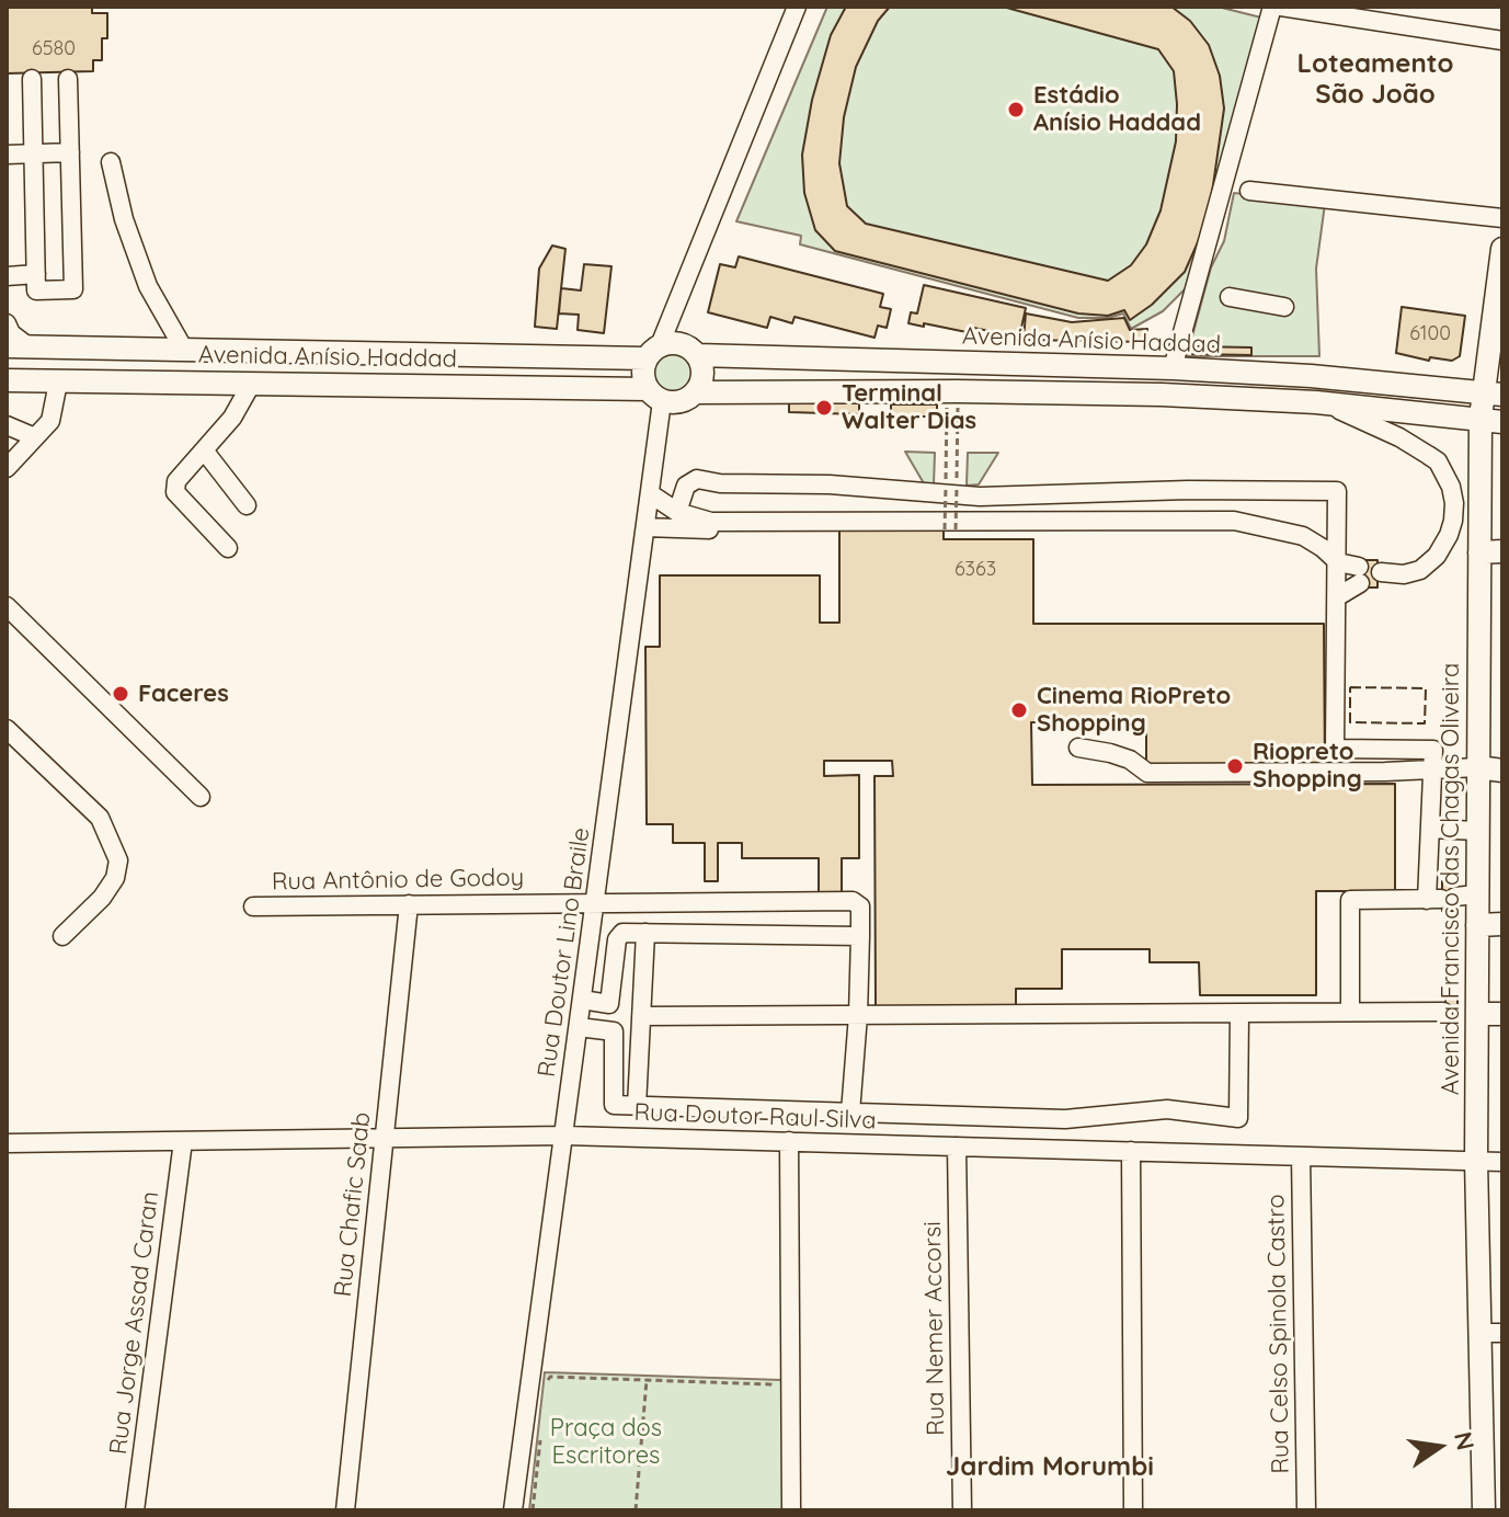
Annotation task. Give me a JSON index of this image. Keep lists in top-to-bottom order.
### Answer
{
  "streets": {
    "main road": ["Avenida Anísio Haddad", "Avenida Francisco das Chagas Oliveira"],
    "street": [
      "Rua Antônio de Godoy",
      "Rua Doutor Lino Braile",
      "Rua Doutor Raul Silva",
      "Rua Chafic Saab",
      "Rua Jorge Assad Caran",
      "Rua Nemer Accorsi",
      "Rua Celso Spinola Castro"
    ]
  },
  "crossings": [
    ["Avenida Anísio Haddad", "Avenida Francisco das Chagas Oliveira"],
    ["Avenida Anísio Haddad", "Rua Doutor Lino Braile"],
    ["Avenida Francisco das Chagas Oliveira", "Rua Doutor Raul Silva"],
    ["Rua Antônio de Godoy", "Rua Doutor Lino Braile"],
    ["Rua Antônio de Godoy", "Rua Chafic Saab"],
    ["Rua Doutor Lino Braile", "Rua Doutor Raul Silva"],
    ["Rua Doutor Raul Silva", "Rua Chafic Saab"],
    ["Rua Doutor Raul Silva", "Rua Jorge Assad Caran"],
    ["Rua Doutor Raul Silva", "Rua Nemer Accorsi"],
    ["Rua Doutor Raul Silva", "Rua Celso Spinola Castro"]
  ],
  "districts": ["Loteamento São João", "Jardim Morumbi"],
  "parks": ["Praça dos Escritores"],
  "places": [
    "Estádio Anísio Haddad",
    "Terminal Walter Dias",
    "Faceres",
    "Cinema RioPreto Shopping",
    "Riopreto Shopping"
  ],
  "house_numbers": ["6580", "6100", "6363"],
  "north": "right"
}
